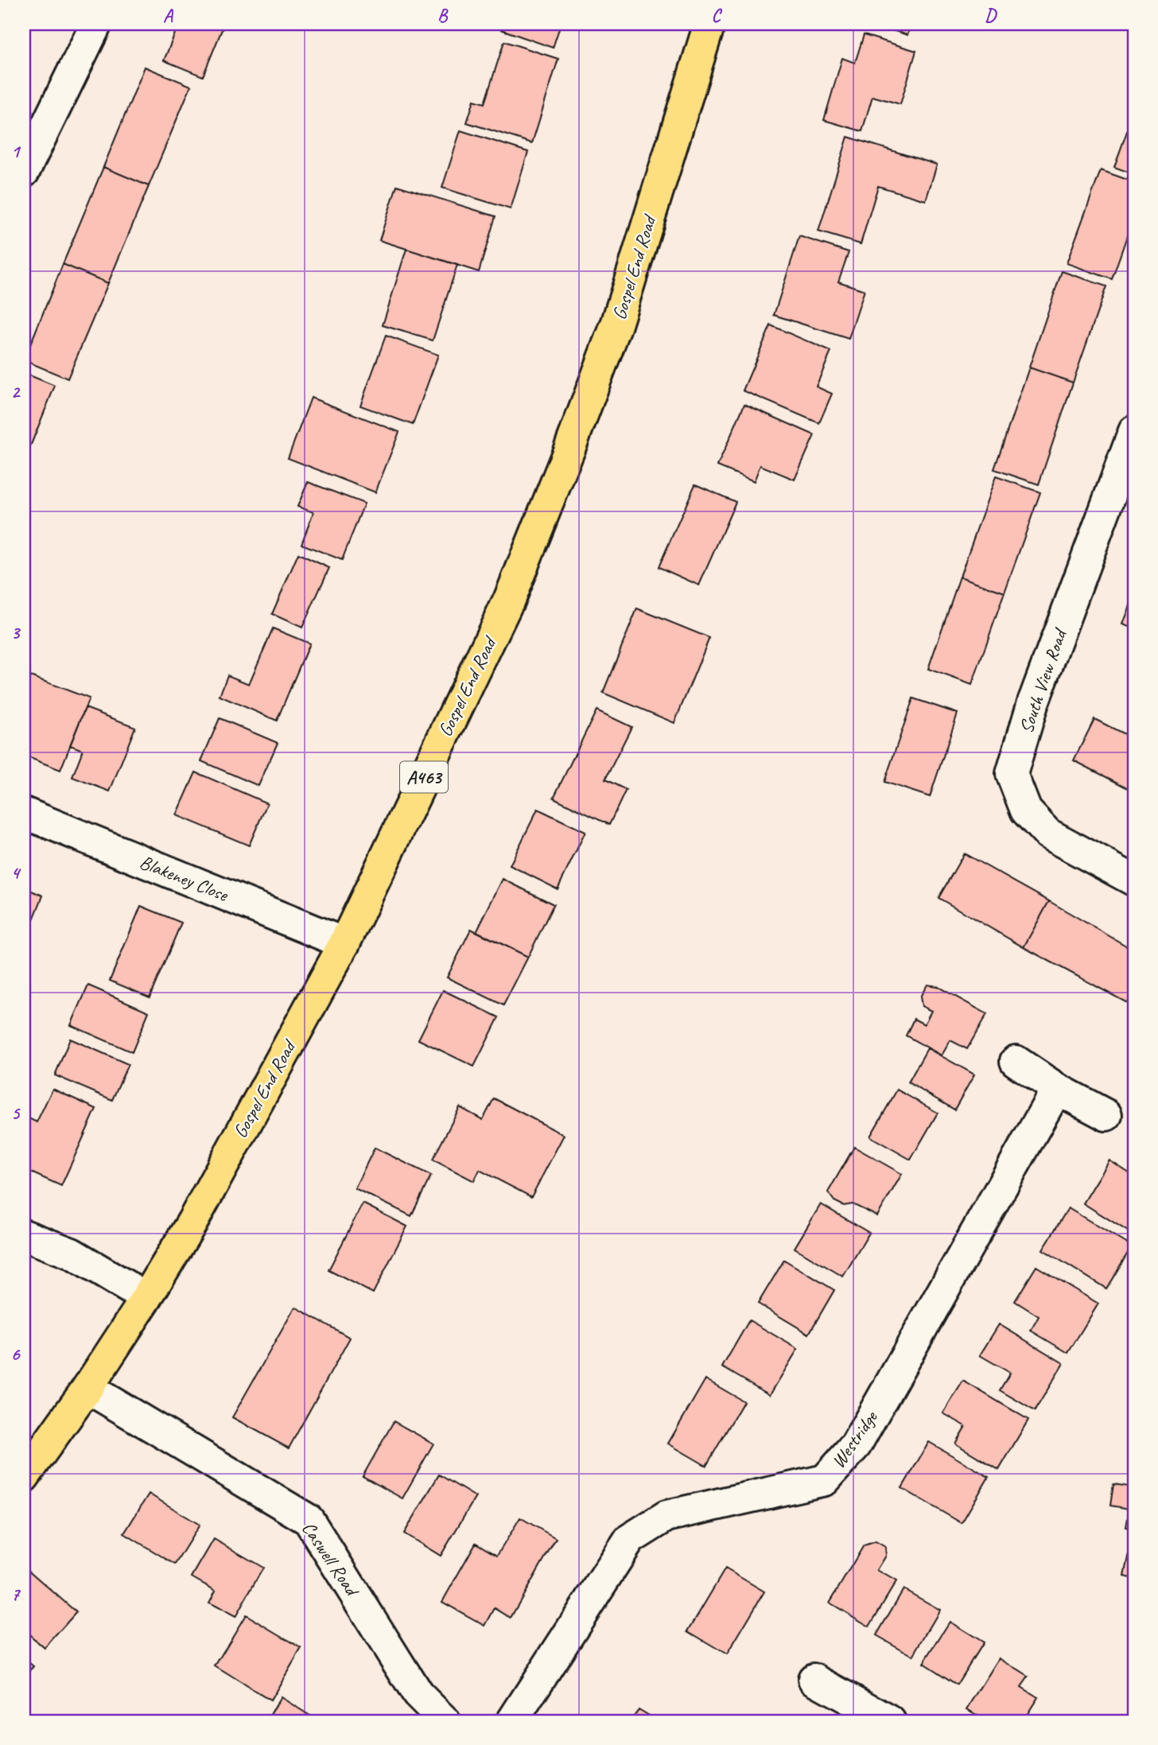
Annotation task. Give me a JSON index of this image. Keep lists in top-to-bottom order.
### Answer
{
  "streets": {
    "main road": ["Gospel End Road", "A463"],
    "street": [
      "South View Road",
      "Blakeney Close",
      "Westridge",
      "Caswell Road"
    ]
  },
  "crossings": [
    ["Gospel End Road", "Blakeney Close"],
    ["Gospel End Road", "Caswell Road"]
  ],
  "grid": {
    "columns": [
      "A",
      "B",
      "C",
      "D"
    ],
    "rows": [
      "1",
      "2",
      "3",
      "4",
      "5",
      "6",
      "7"
    ]
  }
}
